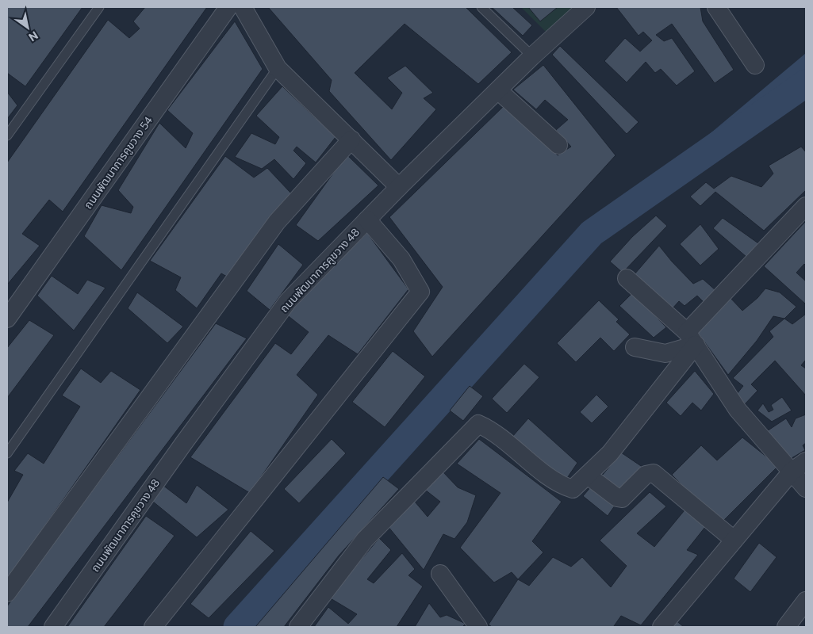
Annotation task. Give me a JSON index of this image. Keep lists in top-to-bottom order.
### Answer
{
  "streets": {
    "street": ["ถนนพัฒนาการคูขวาง 54", "ถนนพัฒนาการคูขวาง 48"]
  },
  "north": "bottom right"
}
